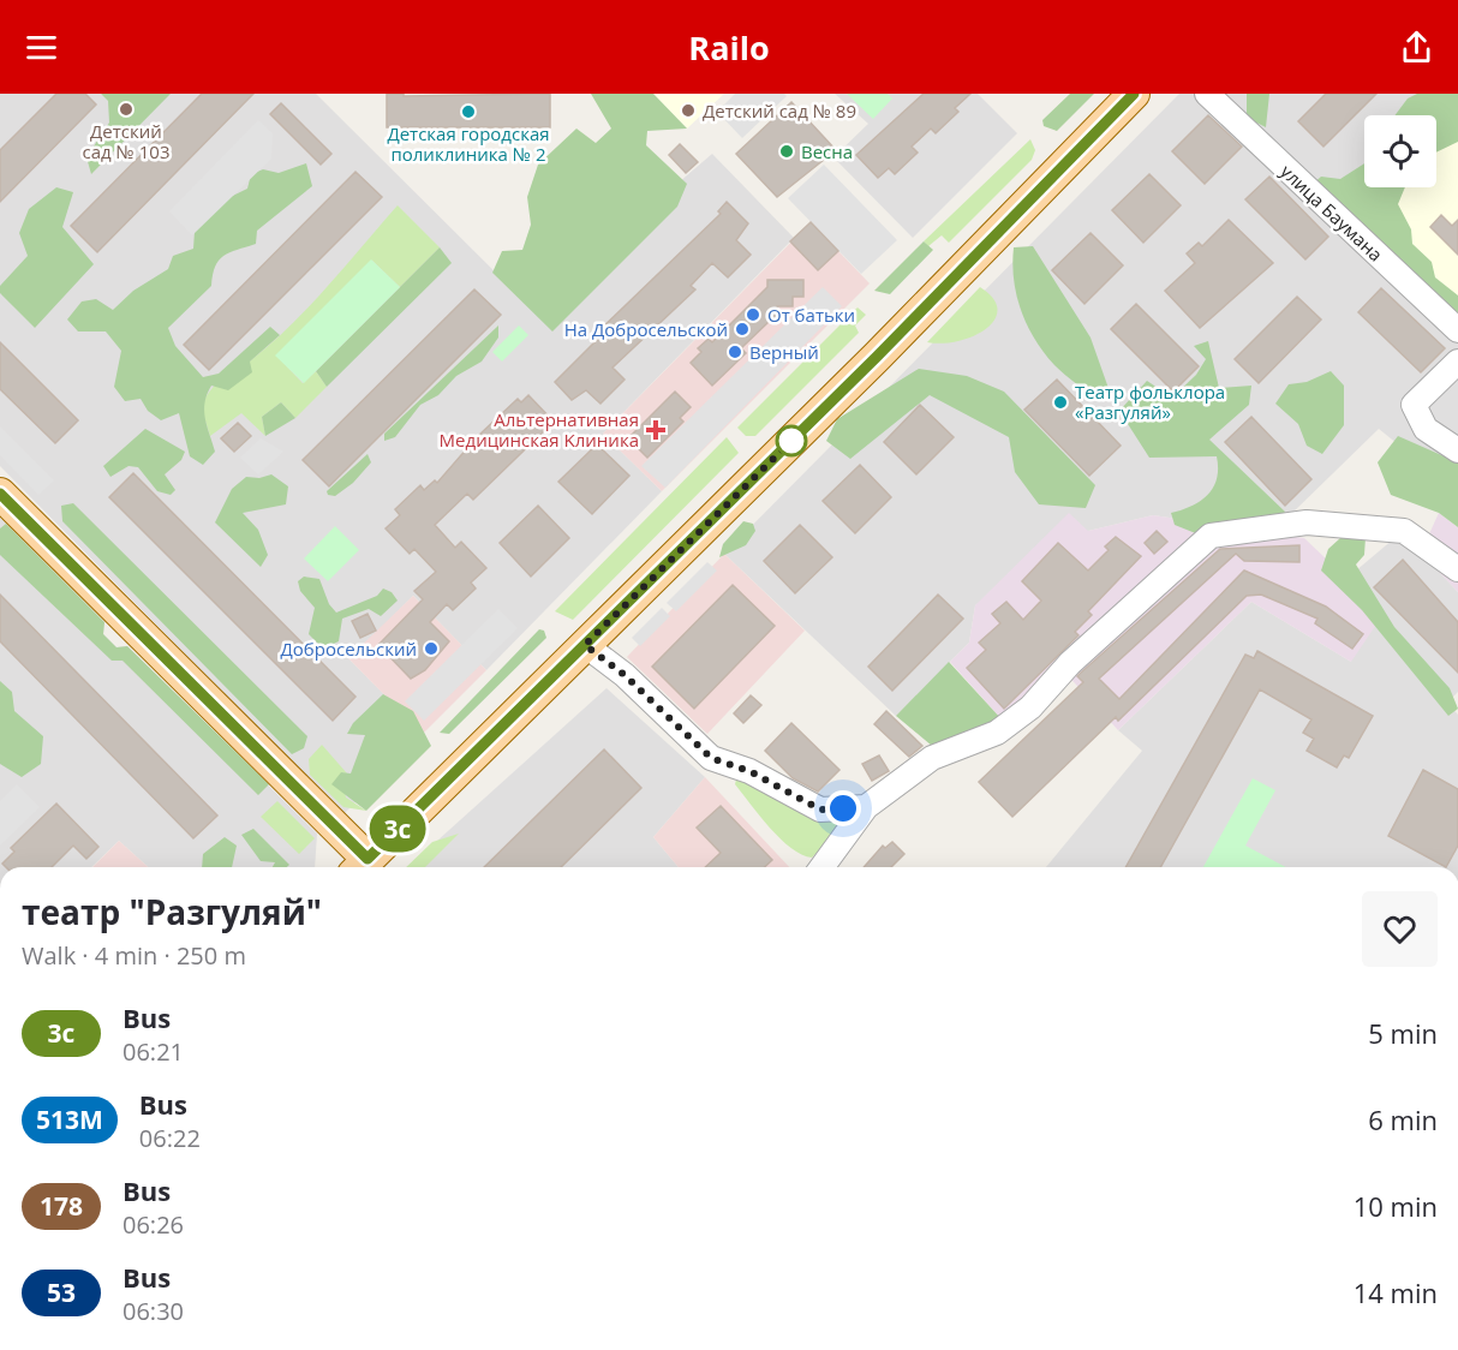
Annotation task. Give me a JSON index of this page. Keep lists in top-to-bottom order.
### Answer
{
  "streets": {
    "street": ["улица Баумана"]
  },
  "places": {
    "other": [
      "Детский сад № 103",
      "Детский сад № 89",
      "Детская городская поликлиника № 2",
      "Весна",
      "От батьки",
      "На Добросельской",
      "Верный",
      "Театр фольклора «Разгуляй»",
      "Добросельский"
    ],
    "health": ["Альтернативная Mедицинская Kлиника"]
  },
  "lines": ["bus line 3с"],
  "page": {
    "header": "Railo",
    "on_map": "3с",
    "heading": ["театр \"Разгуляй\"", "Walk · 4 min · 250 m"],
    "list": [
      {
        "mark": "3с",
        "name": "Bus",
        "note": "06:21",
        "value": "5 min"
      },
      {
        "mark": "513М",
        "name": "Bus",
        "note": "06:22",
        "value": "6 min"
      },
      {
        "mark": "178",
        "name": "Bus",
        "note": "06:26",
        "value": "10 min"
      },
      {
        "mark": "53",
        "name": "Bus",
        "note": "06:30",
        "value": "14 min"
      }
    ]
  }
}
